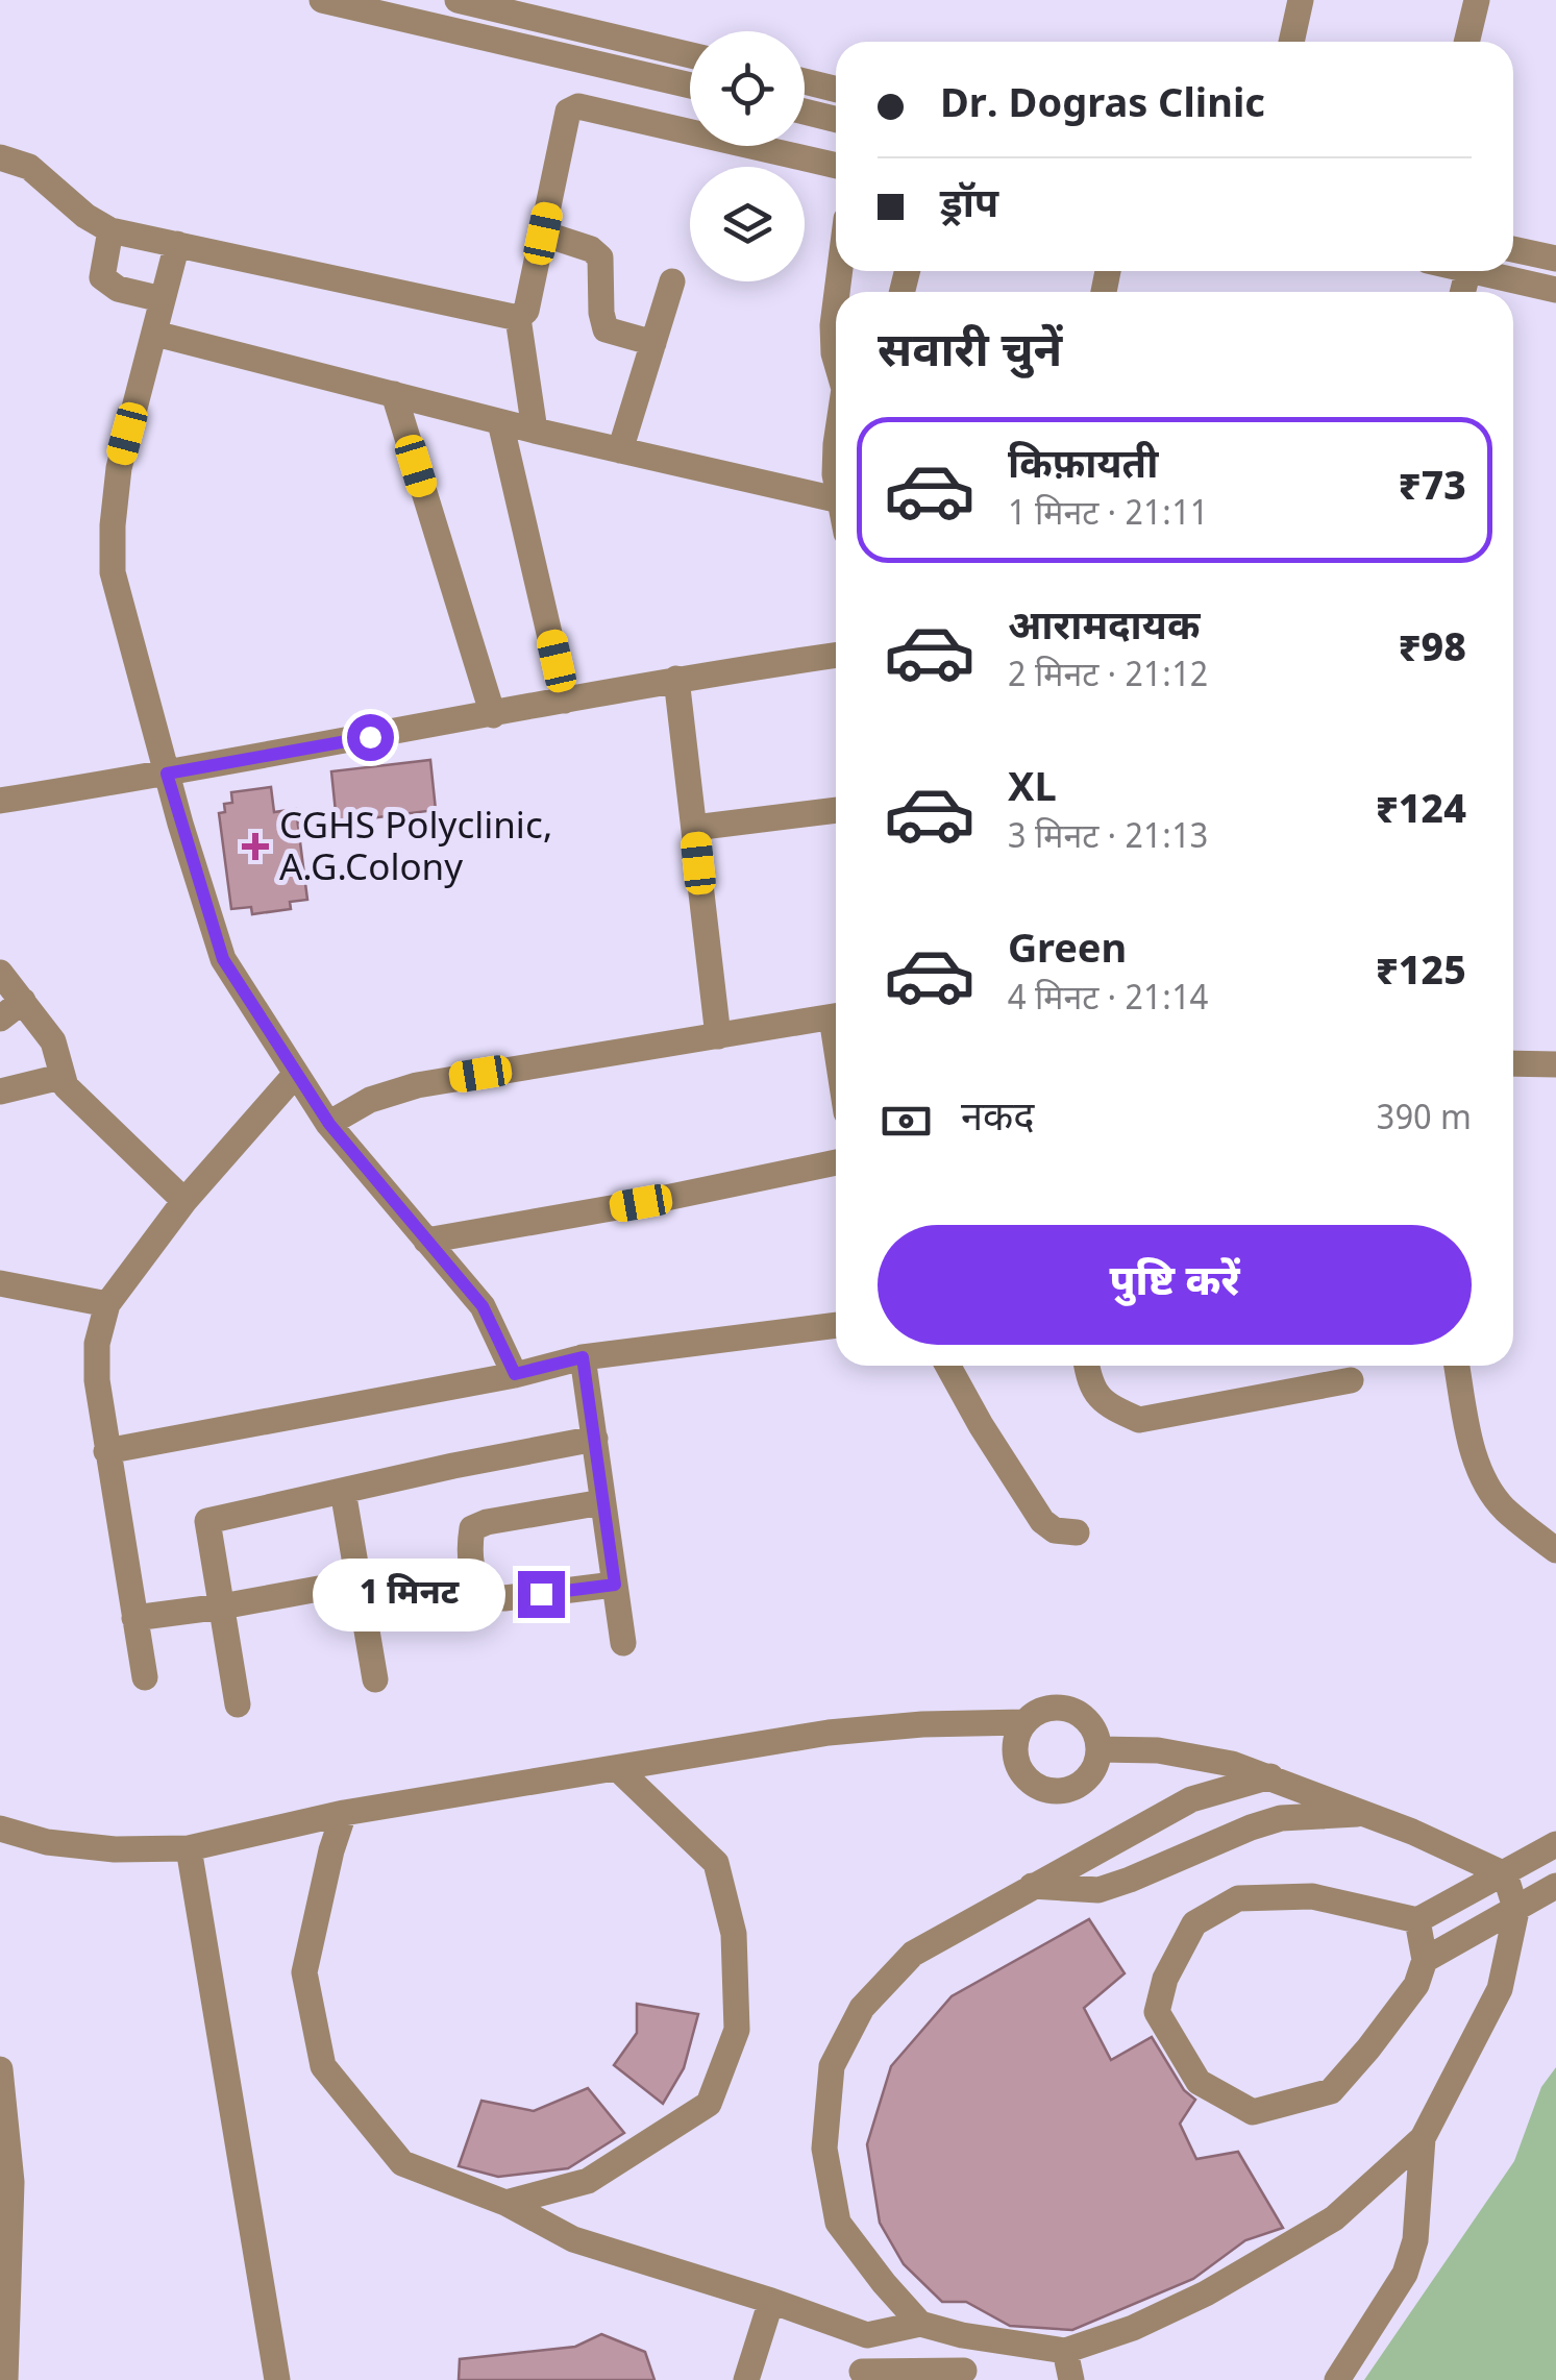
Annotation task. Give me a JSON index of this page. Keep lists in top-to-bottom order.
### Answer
{
  "places": {
    "health": ["CGHS Polyclinic, A.G.Colony"]
  },
  "page": {
    "banner": ["Dr. Dogras Clinic", "ड्रॉप"],
    "heading": "सवारी चुनें",
    "list": [
      {
        "name": "किफ़ायती",
        "note": "1 मिनट · 21:11",
        "value": "₹73"
      },
      {
        "name": "आरामदायक",
        "note": "2 मिनट · 21:12",
        "value": "₹98"
      },
      {
        "name": "XL",
        "note": "3 मिनट · 21:13",
        "value": "₹124"
      },
      {
        "name": "Green",
        "note": "4 मिनट · 21:14",
        "value": "₹125"
      }
    ],
    "pay": ["नकद", "390 m"],
    "buttons": "पुष्टि करें",
    "bubble": "1 मिनट"
  }
}
